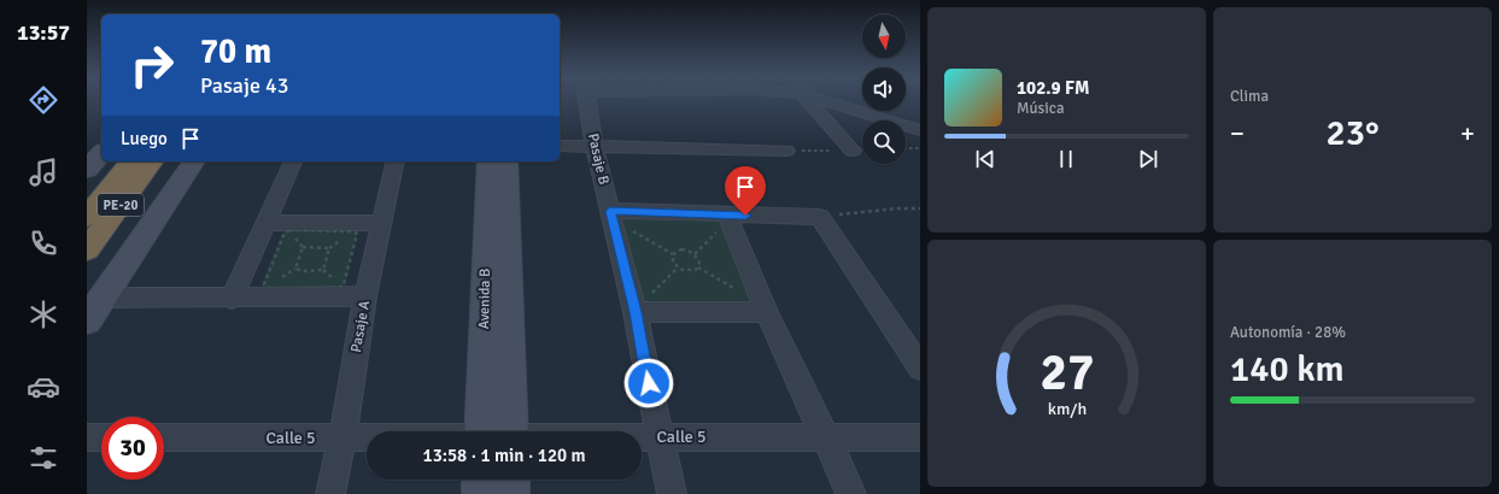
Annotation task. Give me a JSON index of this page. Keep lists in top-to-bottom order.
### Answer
{
  "streets": {
    "highway": ["PE-20"],
    "street": [
      "Pasaje B",
      "Avenida B",
      "Pasaje A",
      "Calle 5"
    ]
  },
  "crossings": [
    ["Pasaje B", "Calle 5"],
    ["Pasaje A", "Calle 5"]
  ],
  "north": "bottom",
  "page": {
    "tabs": "13:57",
    "tile": [
      "Clima",
      ["Autonomía · 28%", "140 km"]
    ],
    "turn": ["70 m", "Pasaje 43"],
    "song": ["102.9 FM", "Música"],
    "heat": ["−", "23°", "+"],
    "then": "Luego",
    "limit": "30",
    "trip": "13:58 · 1 min · 120 m",
    "gauge": ["27", "km/h"]
  }
}
